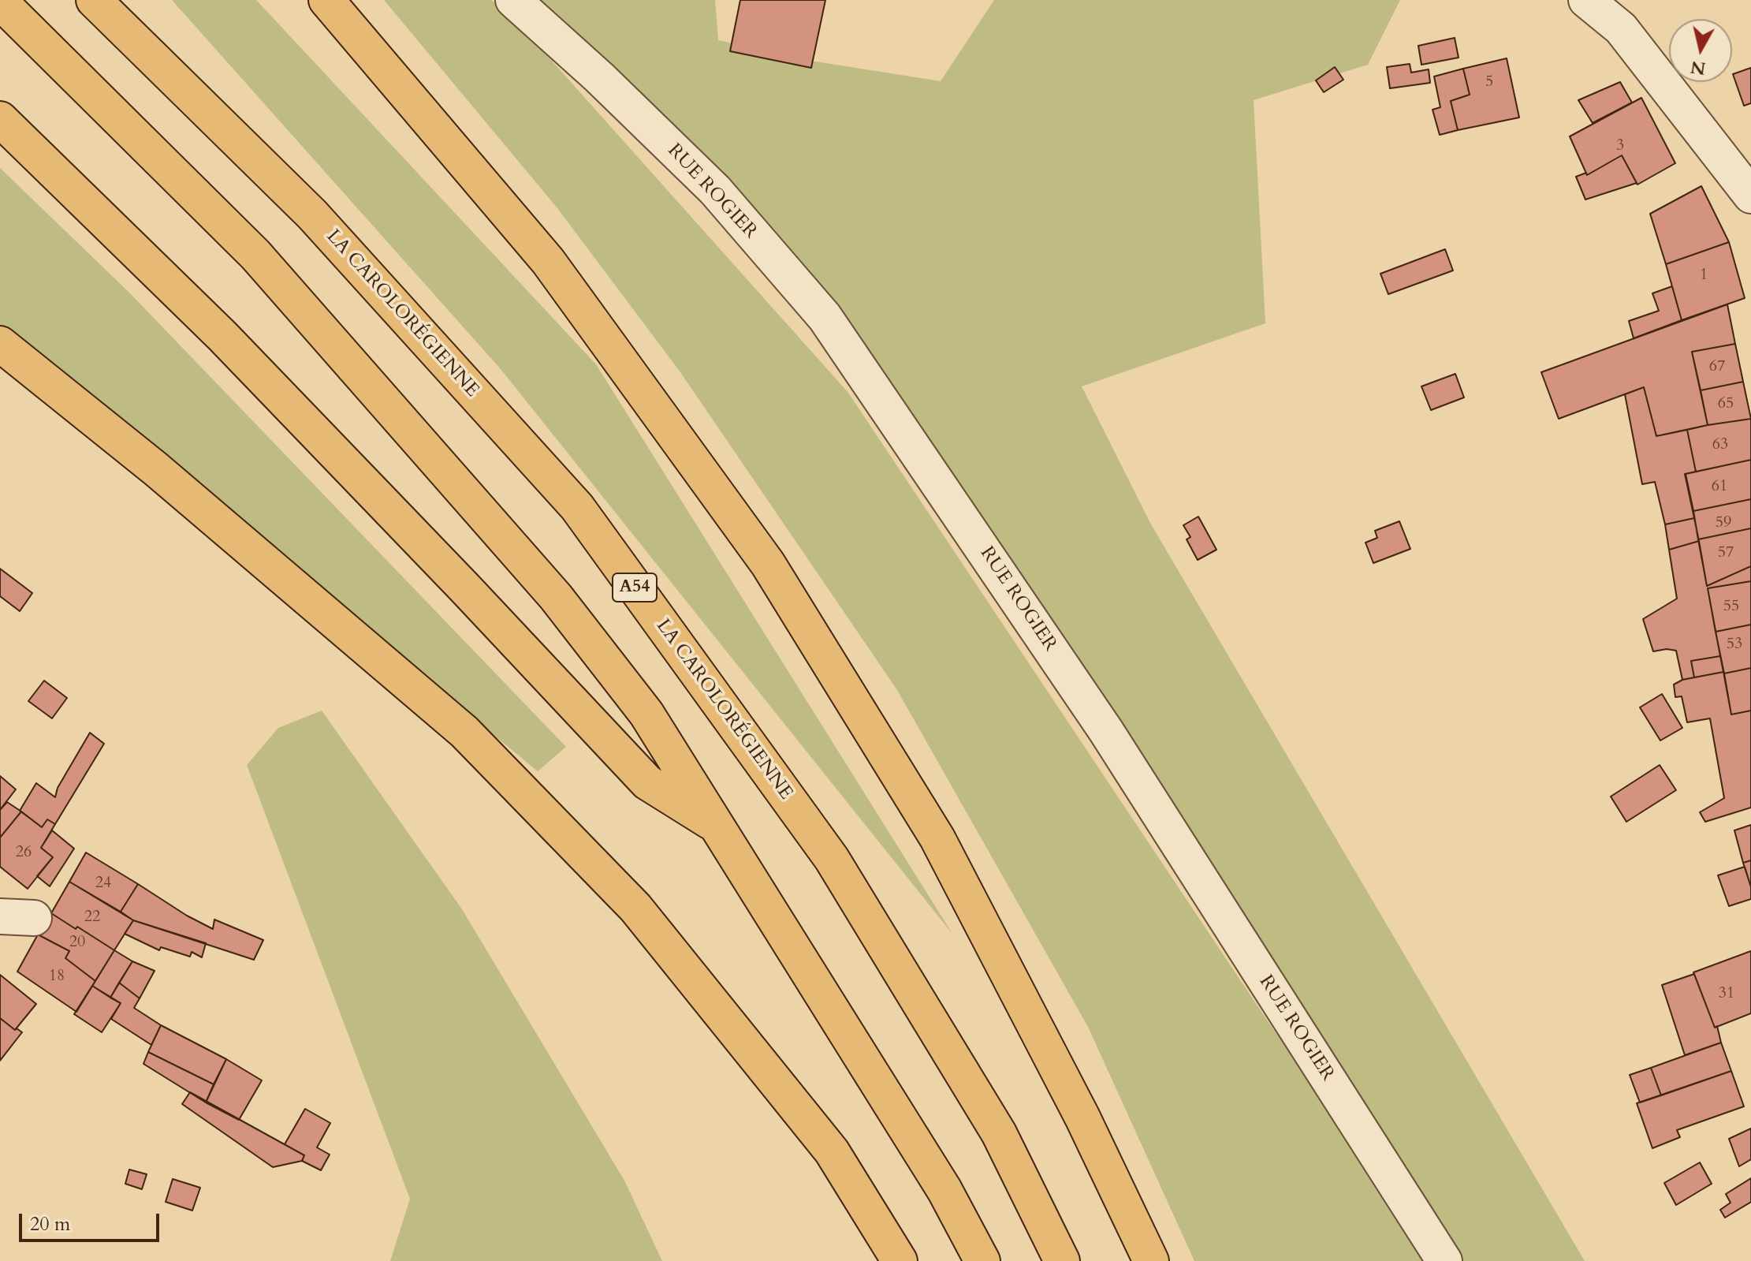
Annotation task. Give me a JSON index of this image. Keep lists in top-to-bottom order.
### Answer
{
  "streets": {
    "highway": ["LA CAROLORÉGIENNE", "A54"],
    "street": ["RUE ROGIER"]
  },
  "house_numbers": [
    "5",
    "3",
    "1",
    "67",
    "65",
    "63",
    "61",
    "59",
    "57",
    "55",
    "53",
    "26",
    "24",
    "22",
    "20",
    "18",
    "31"
  ],
  "scale_bar": "20 m",
  "north": "bottom"
}
